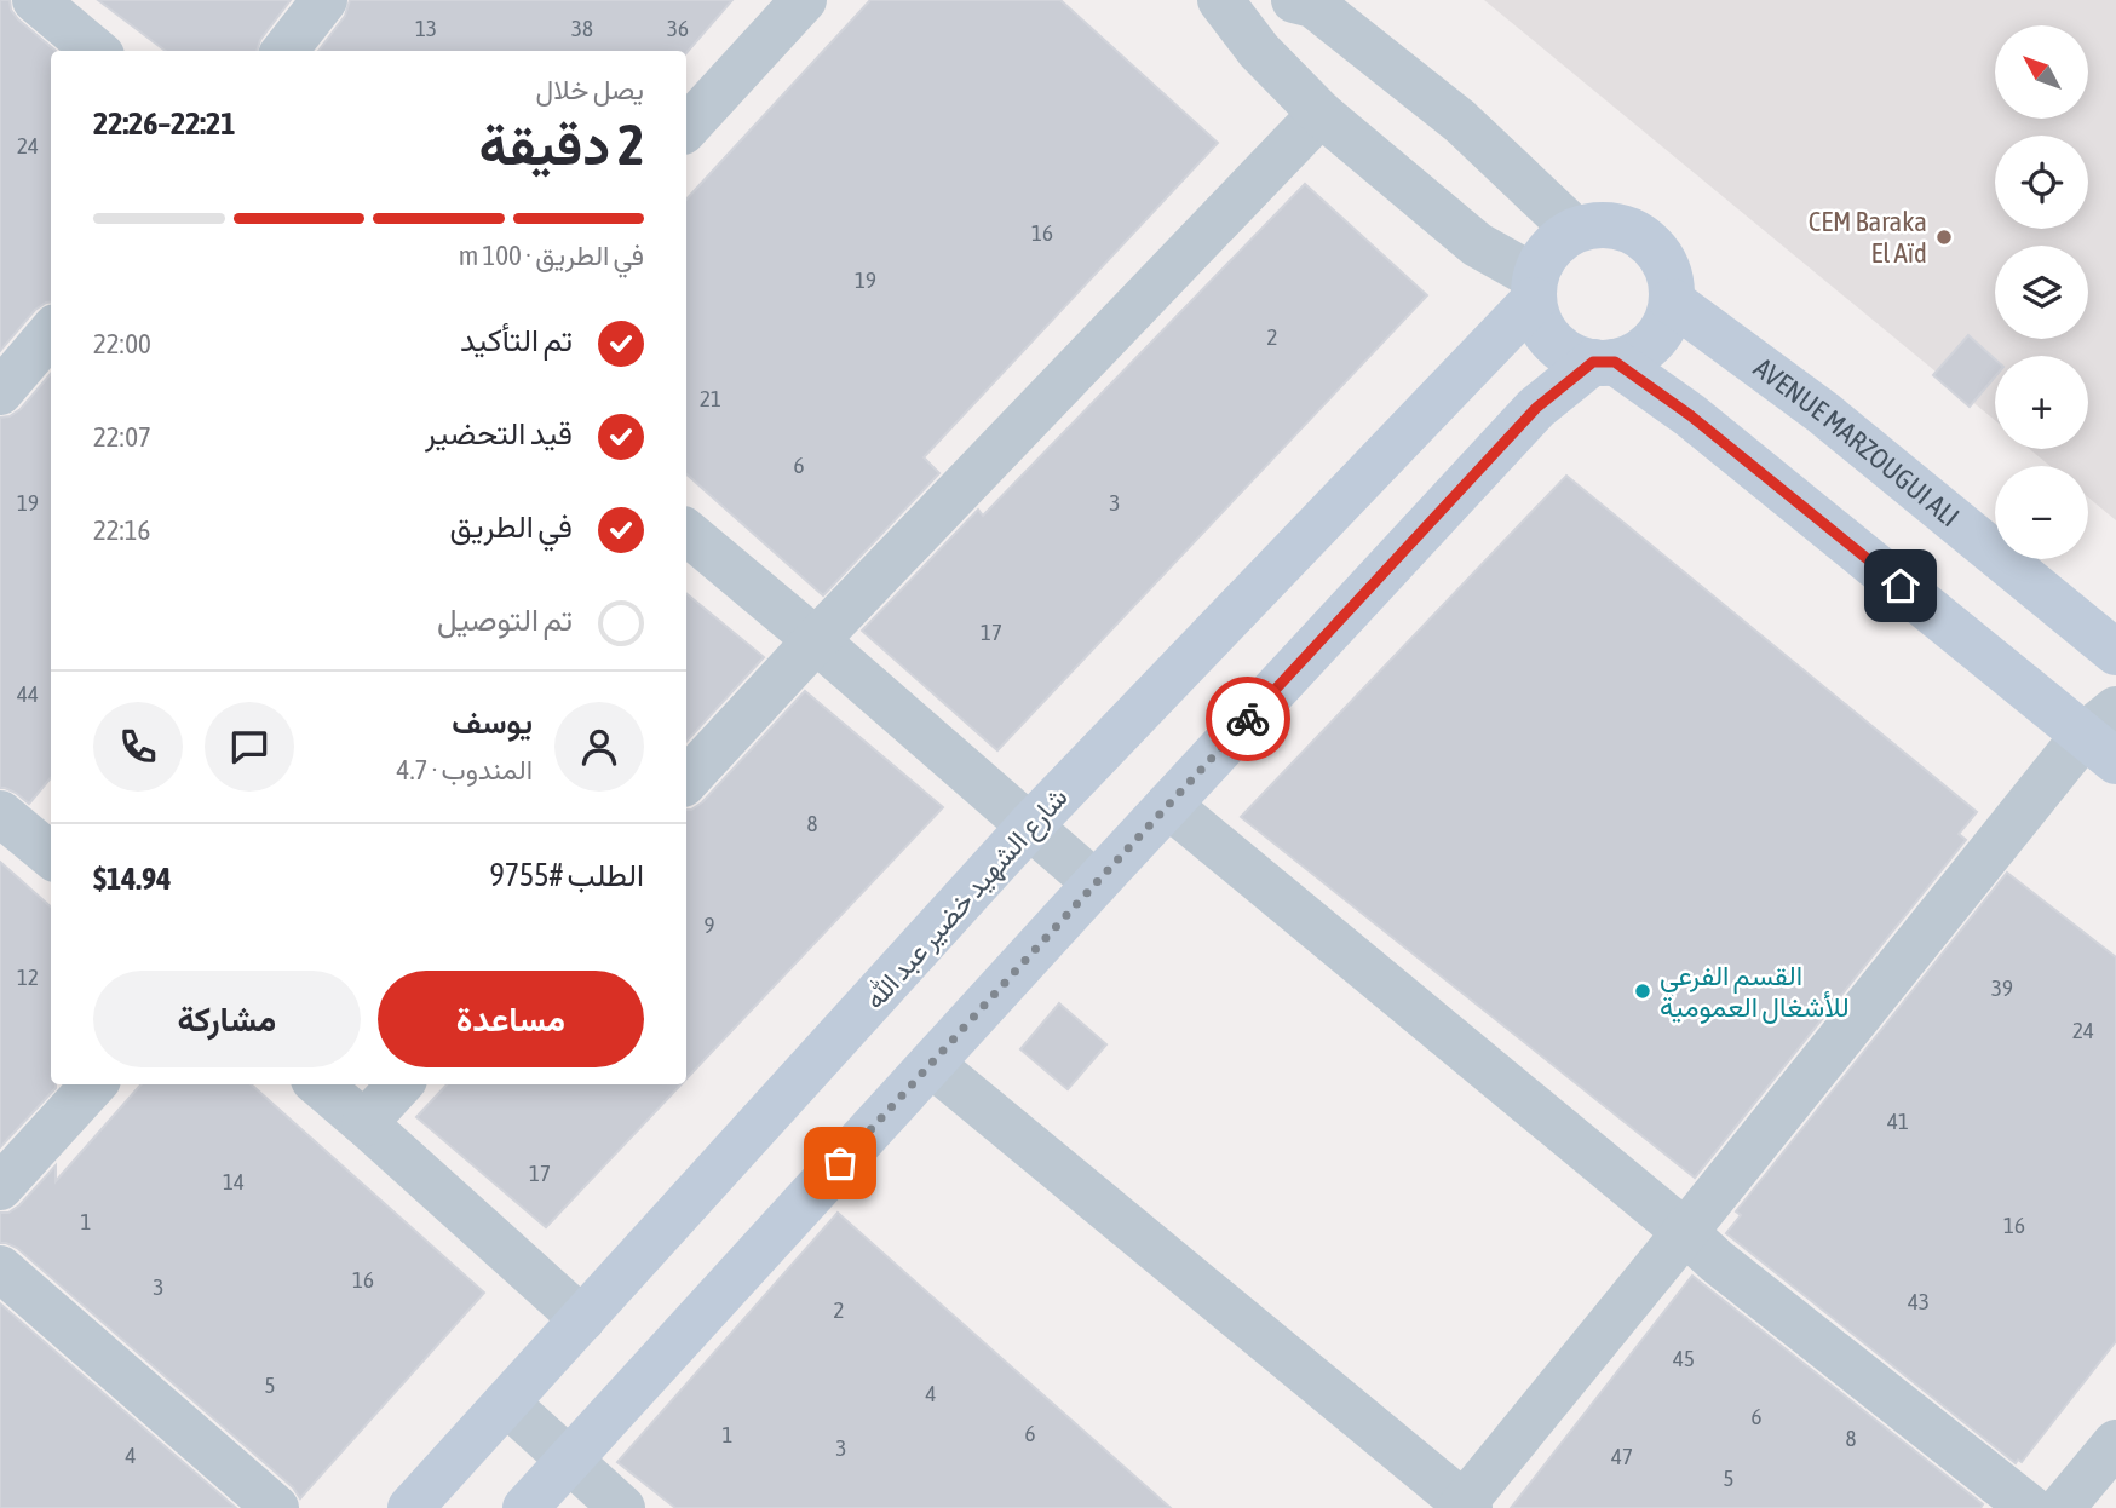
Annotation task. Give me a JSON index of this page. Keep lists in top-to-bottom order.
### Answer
{
  "streets": {
    "main road": ["AVENUE MARZOUGUI ALI", "شارع الشهيد خضير عبد الله"]
  },
  "crossings": [
    ["AVENUE MARZOUGUI ALI", "شارع الشهيد خضير عبد الله"]
  ],
  "places": ["CEM Baraka El Aïd", "القسم الفرعي للأشغال العمومية"],
  "house_numbers": [
    "13",
    "38",
    "36",
    "24",
    "16",
    "19",
    "2",
    "21",
    "6",
    "19",
    "3",
    "17",
    "44",
    "8",
    "9",
    "12",
    "39",
    "24",
    "41",
    "17",
    "14",
    "1",
    "16",
    "16",
    "3",
    "43",
    "2",
    "45",
    "5",
    "4",
    "6",
    "6",
    "1",
    "8",
    "3",
    "4",
    "47",
    "5"
  ],
  "north": "top left",
  "page": {
    "map_buttons": ["+", "−"],
    "heading": ["2 دقيقة", "يصل خلال", "22:21–22:26"],
    "panel": [
      "يوسف",
      "المندوب · 4.7",
      "الطلب #9755",
      "$14.94"
    ],
    "bar": "في الطريق · 100 m",
    "list": [
      ["تم التأكيد", "22:00"],
      ["قيد التحضير", "22:07"],
      ["في الطريق", "22:16"],
      "تم التوصيل"
    ],
    "buttons": ["مساعدة", "مشاركة"]
  }
}
